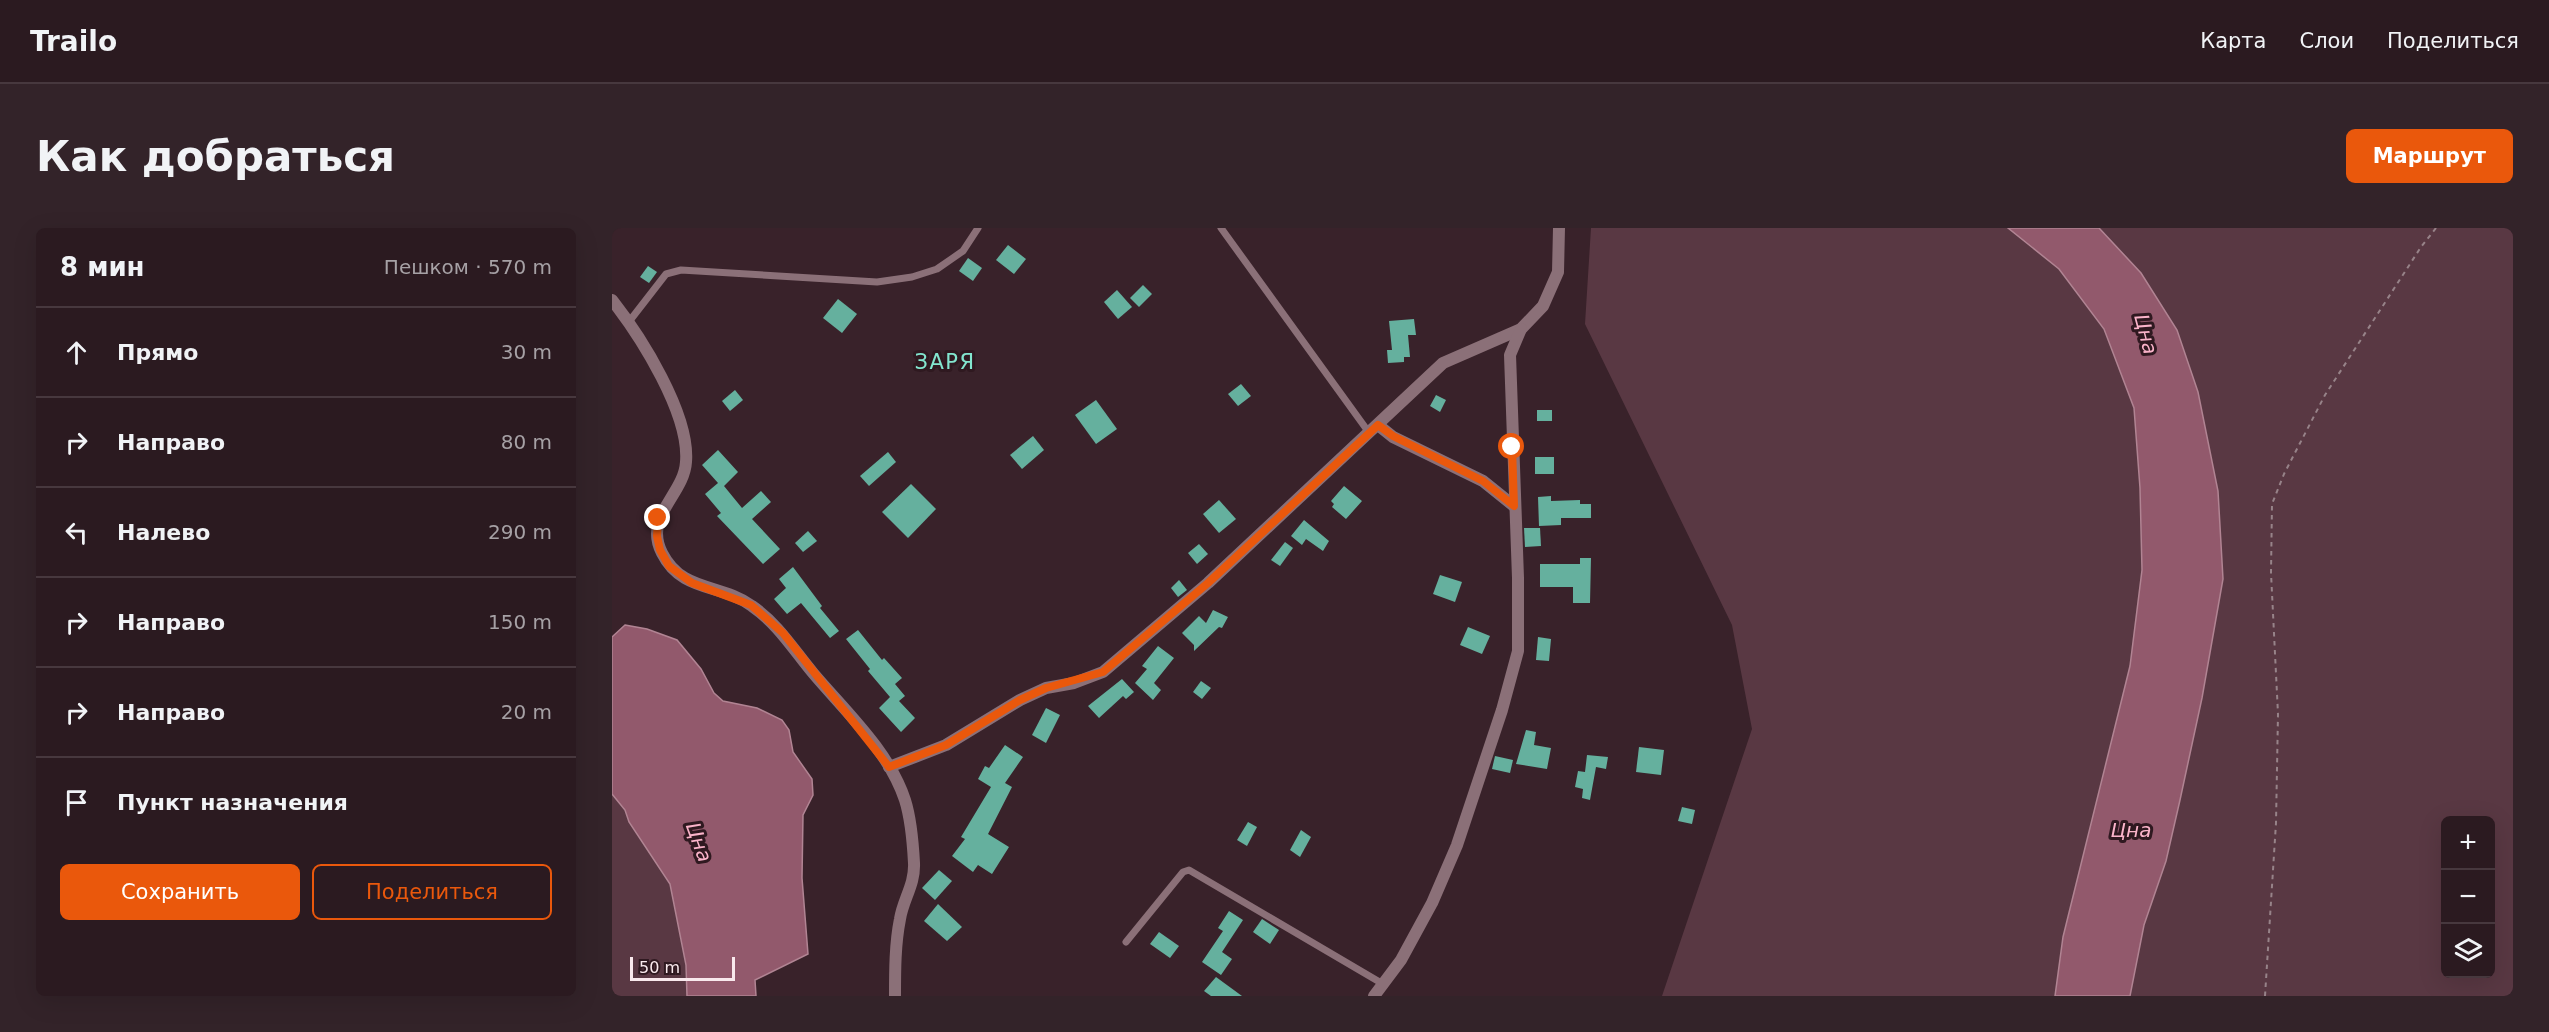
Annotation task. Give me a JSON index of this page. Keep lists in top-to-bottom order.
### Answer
{
  "districts": ["ЗАРЯ"],
  "water": ["Цна"],
  "scale_bar": "50 m",
  "page": {
    "header": "Trailo",
    "nav": ["Карта", "Слои", "Поделиться"],
    "buttons": [
      "Маршрут",
      ["Сохранить", "Поделиться"]
    ],
    "title": "Как добраться",
    "heading": ["8 мин", "Пешком · 570 m"],
    "list": [
      ["Прямо", "30 m"],
      ["Направо", "80 m"],
      ["Налево", "290 m"],
      ["Направо", "150 m"],
      ["Направо", "20 m"],
      "Пункт назначения"
    ],
    "map_buttons": ["+", "−"],
    "scale": "50 m"
  }
}
